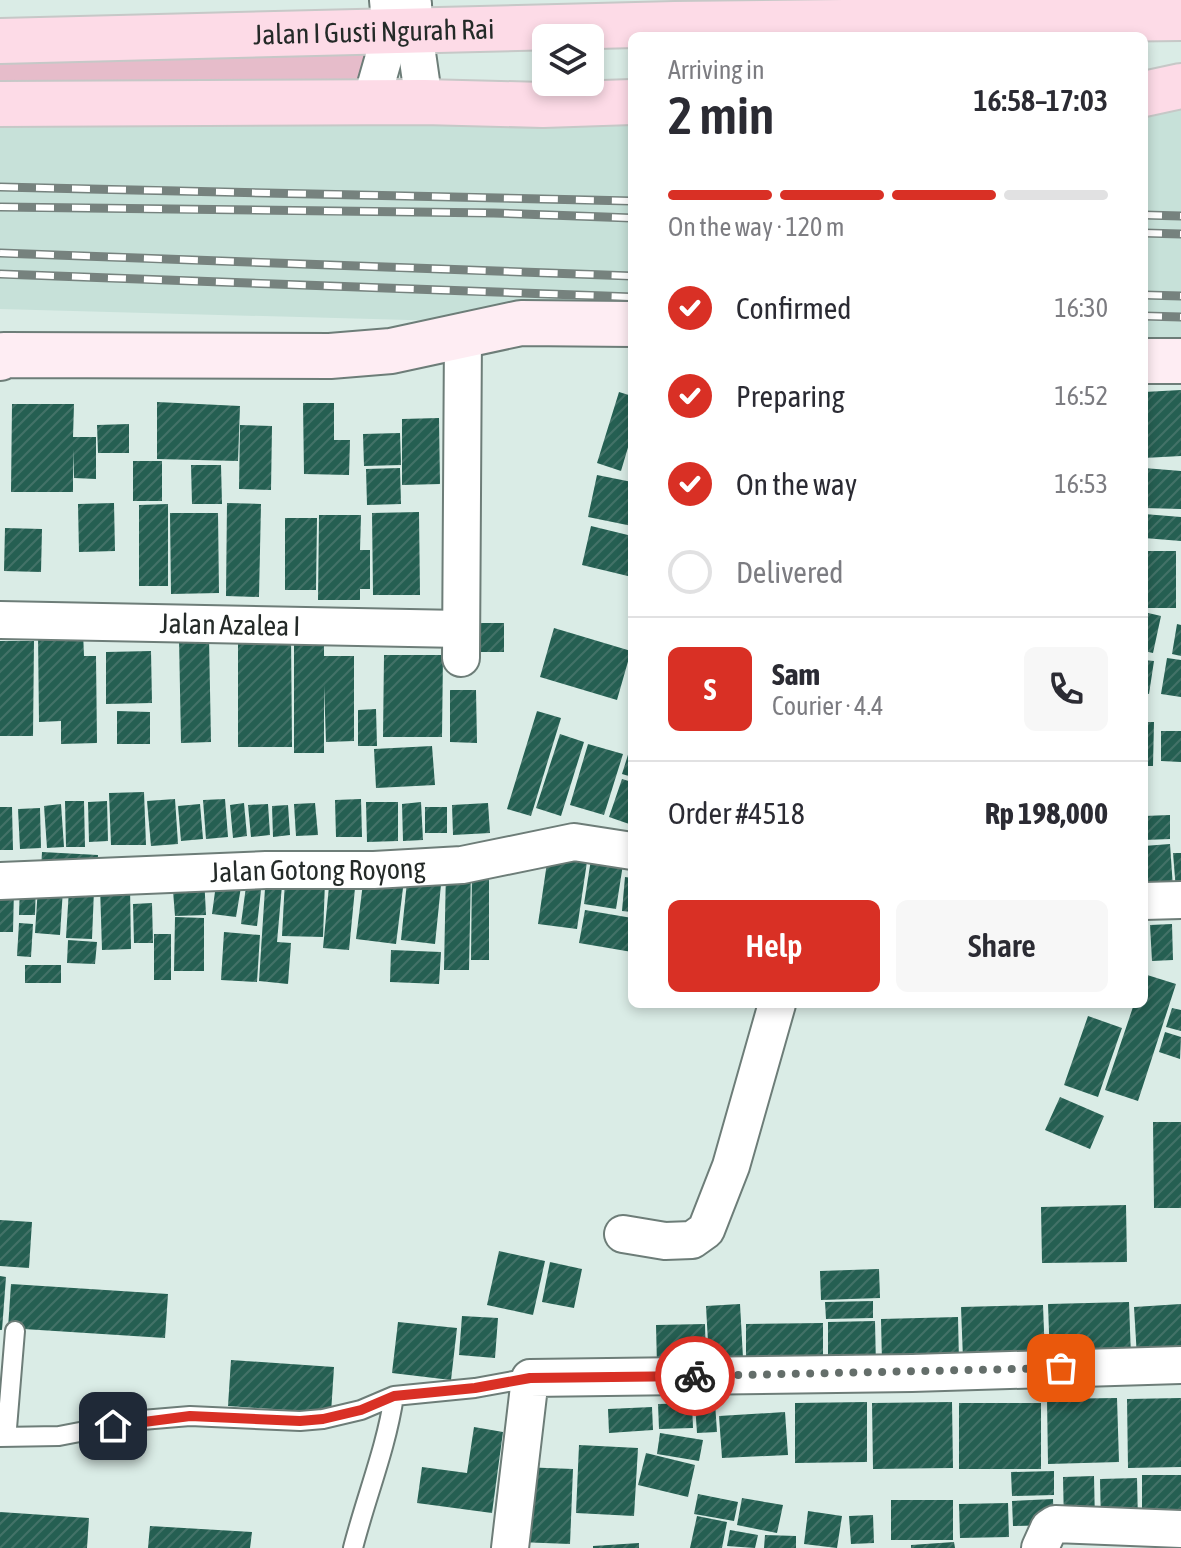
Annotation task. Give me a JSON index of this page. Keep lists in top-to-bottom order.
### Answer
{
  "streets": {
    "main road": ["Jalan I Gusti Ngurah Rai"],
    "street": ["Jalan Azalea I", "Jalan Gotong Royong"]
  },
  "page": {
    "heading": ["2 min", "Arriving in", "16:58–17:03"],
    "panel": [
      "Sam",
      "Courier · 4.4",
      "Order #4518",
      "Rp 198,000"
    ],
    "bar": "On the way · 120 m",
    "list": [
      ["Confirmed", "16:30"],
      ["Preparing", "16:52"],
      ["On the way", "16:53"],
      "Delivered"
    ],
    "round": "S",
    "buttons": ["Help", "Share"]
  }
}
